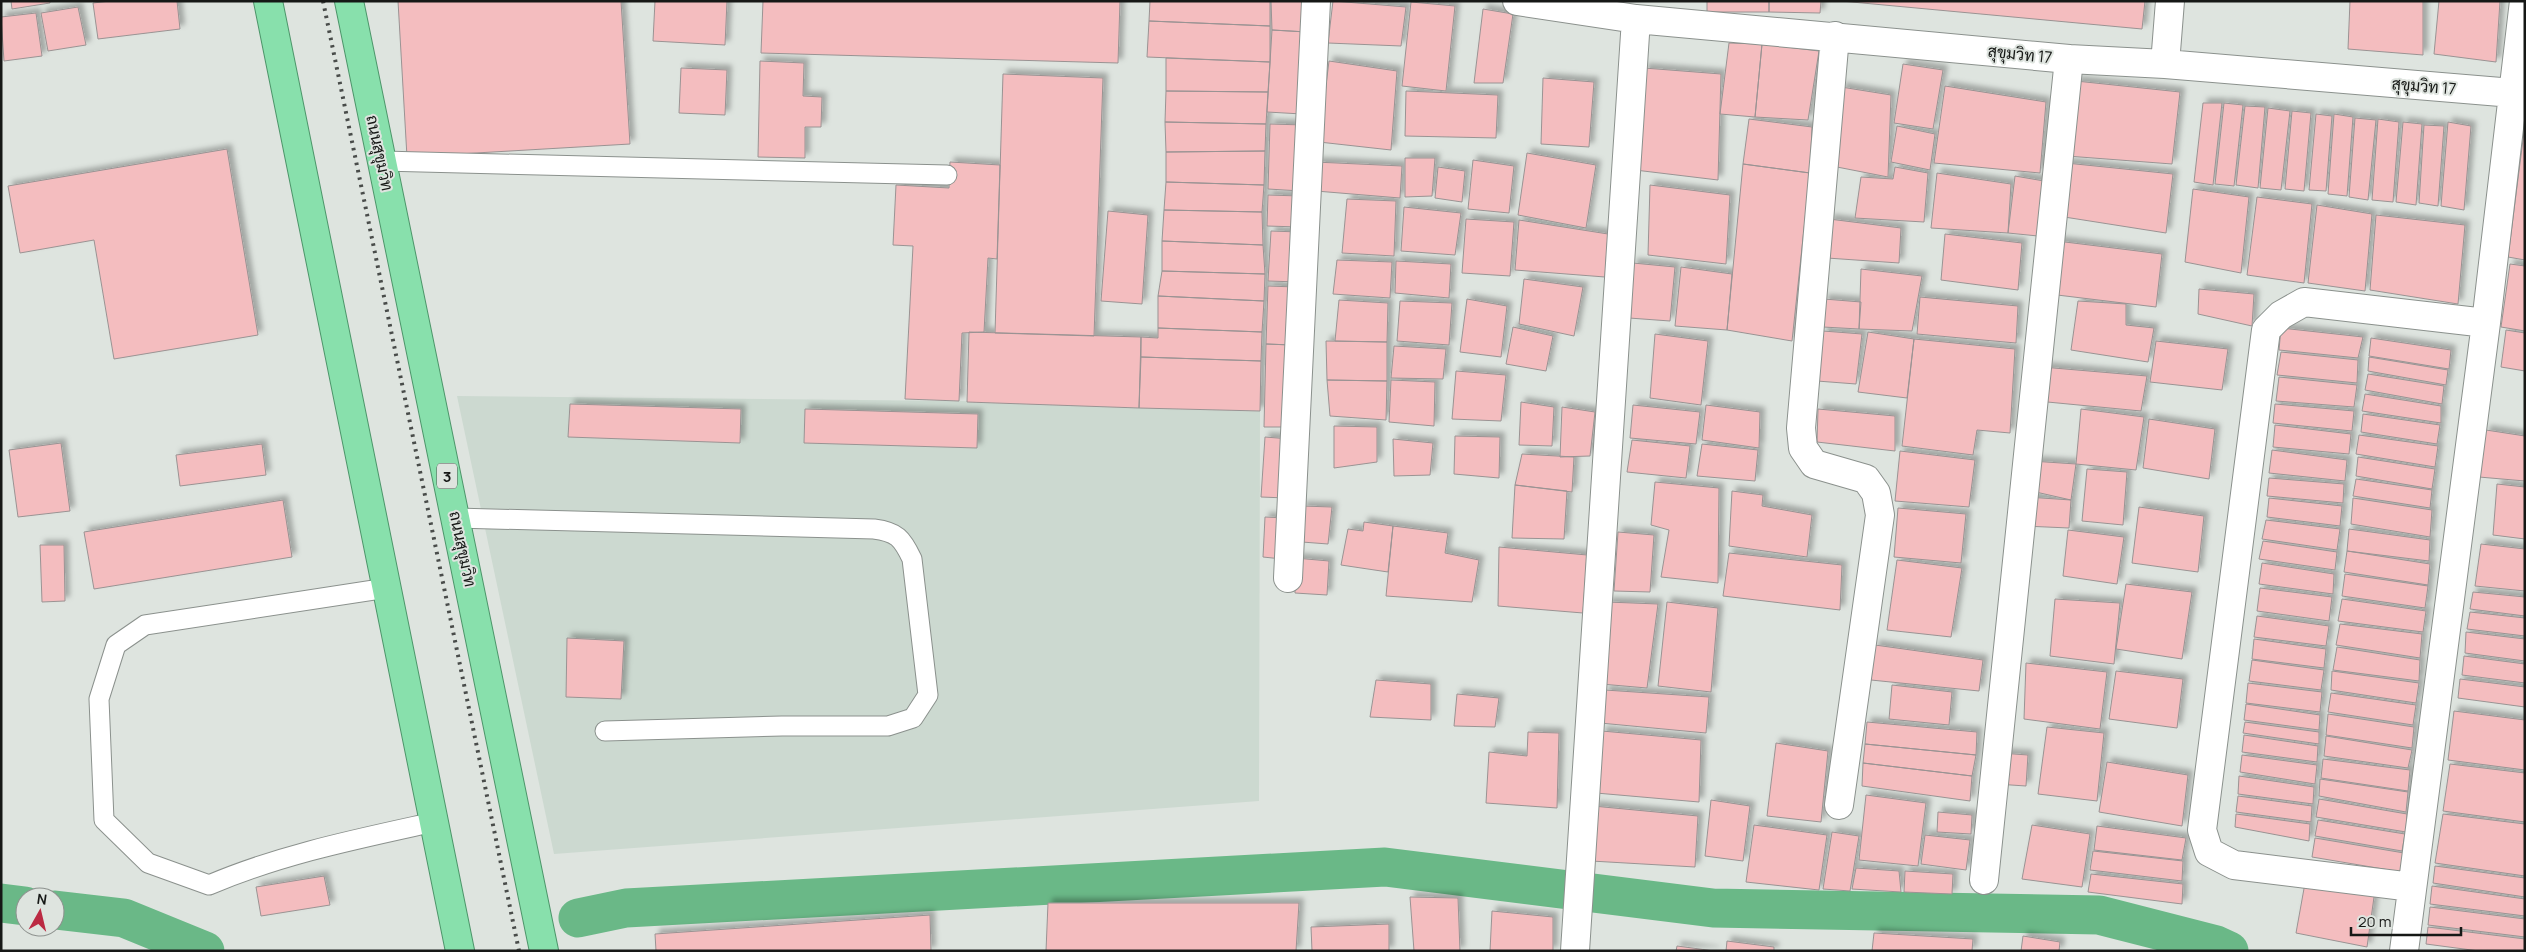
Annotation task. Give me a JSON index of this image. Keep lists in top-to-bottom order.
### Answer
{
  "streets": {
    "highway": ["ถนนสุขุมวิท", "3"],
    "street": ["สุขุมวิท 17"]
  },
  "scale_bar": "20 m",
  "north": "top"
}
